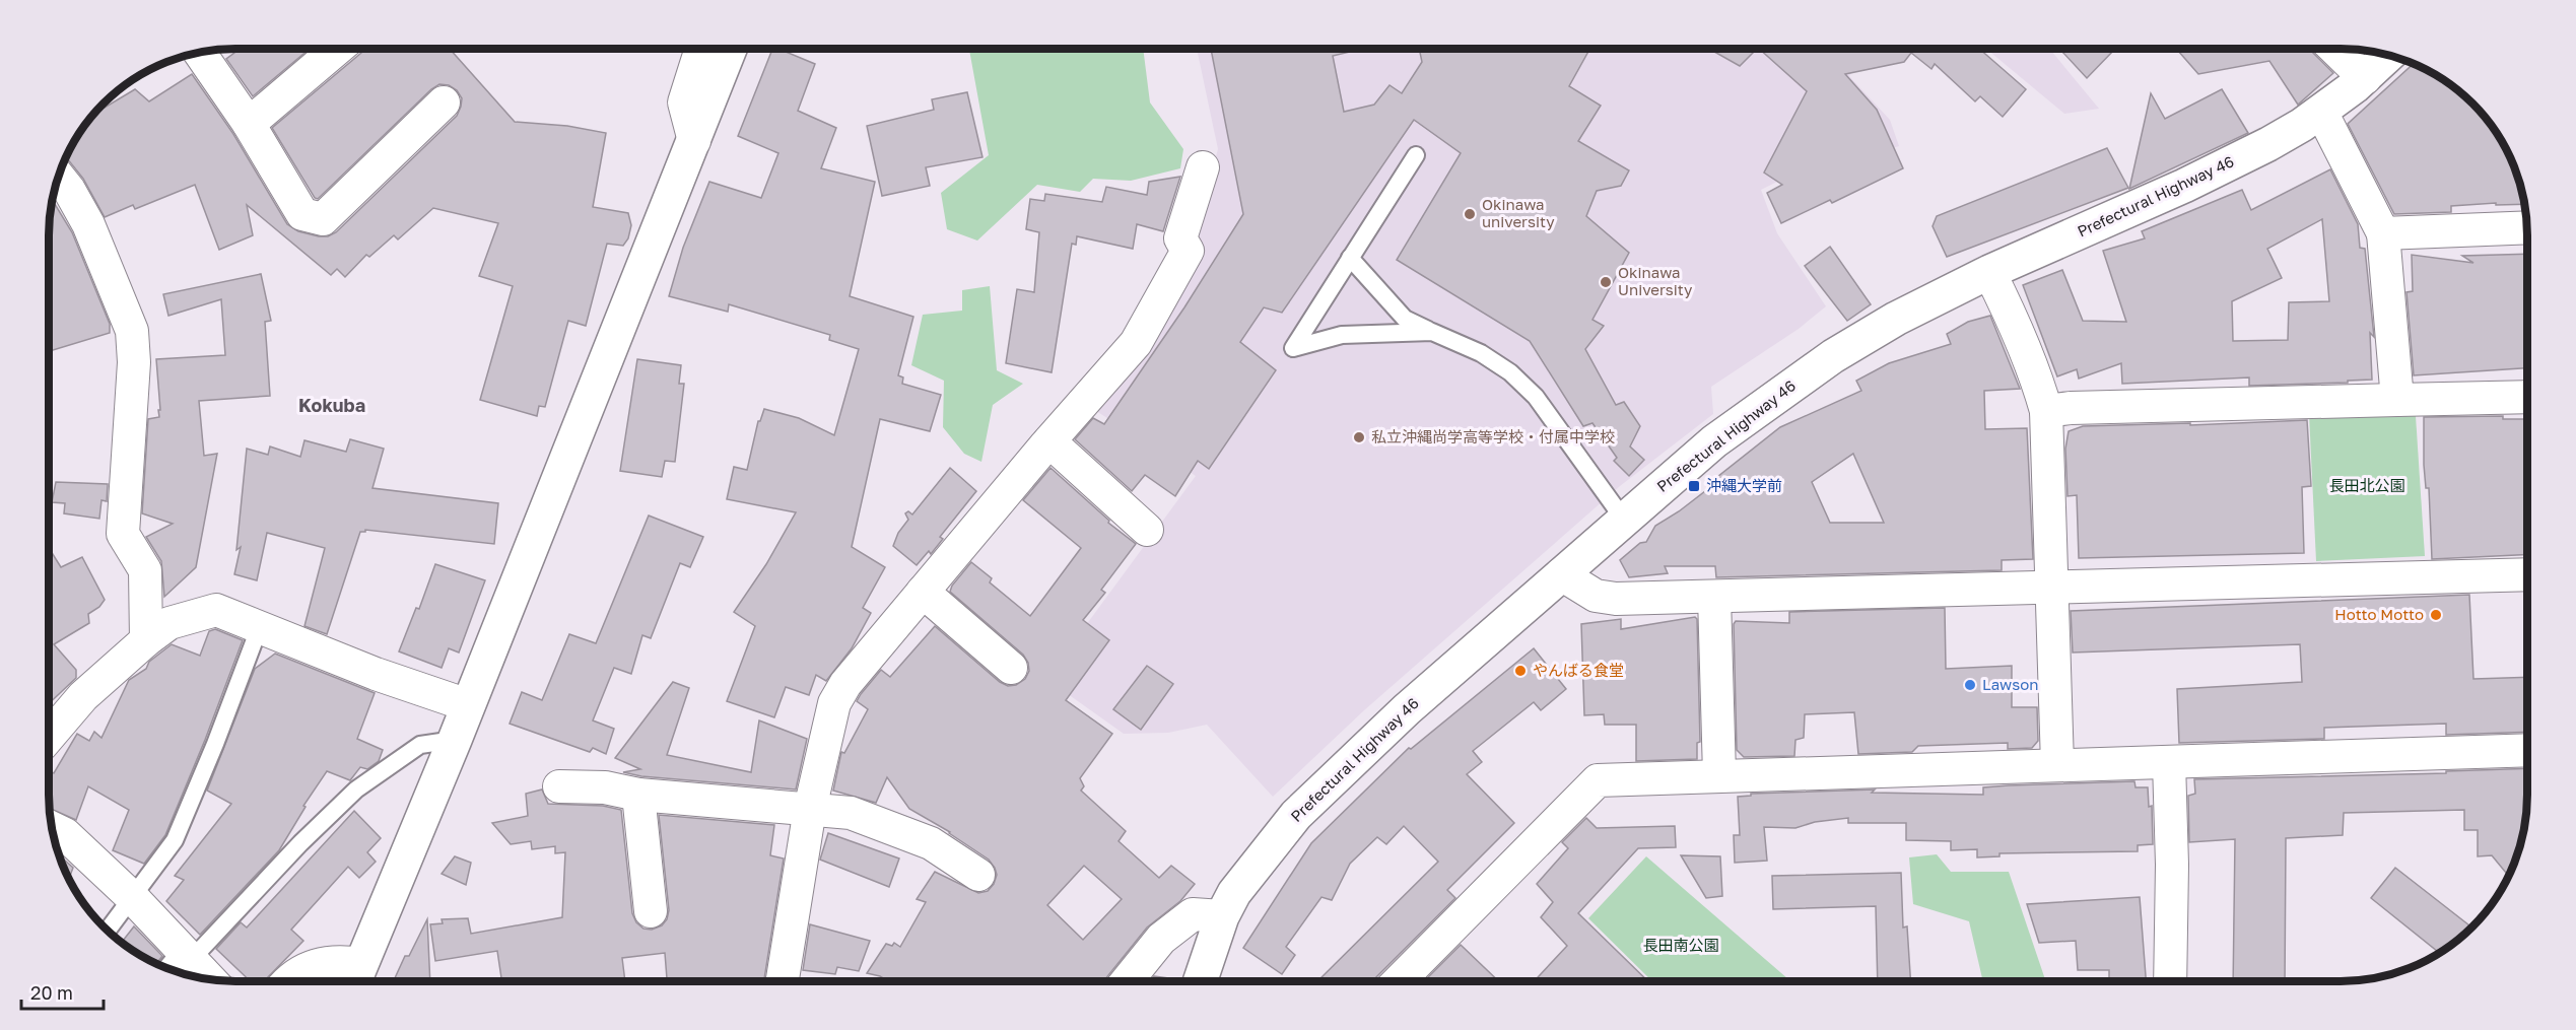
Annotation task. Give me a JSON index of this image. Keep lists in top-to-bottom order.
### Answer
{
  "streets": {
    "main road": ["Prefectural Highway 46"]
  },
  "districts": ["Kokuba"],
  "parks": ["長田北公園", "長田南公園"],
  "places": {
    "other": [
      "Okinawa university",
      "Okinawa University",
      "私立沖縄尚学高等学校・付属中学校",
      "Hotto Motto",
      "やんばる食堂",
      "Lawson"
    ],
    "transit": ["沖縄大学前"]
  },
  "scale_bar": "20 m"
}
